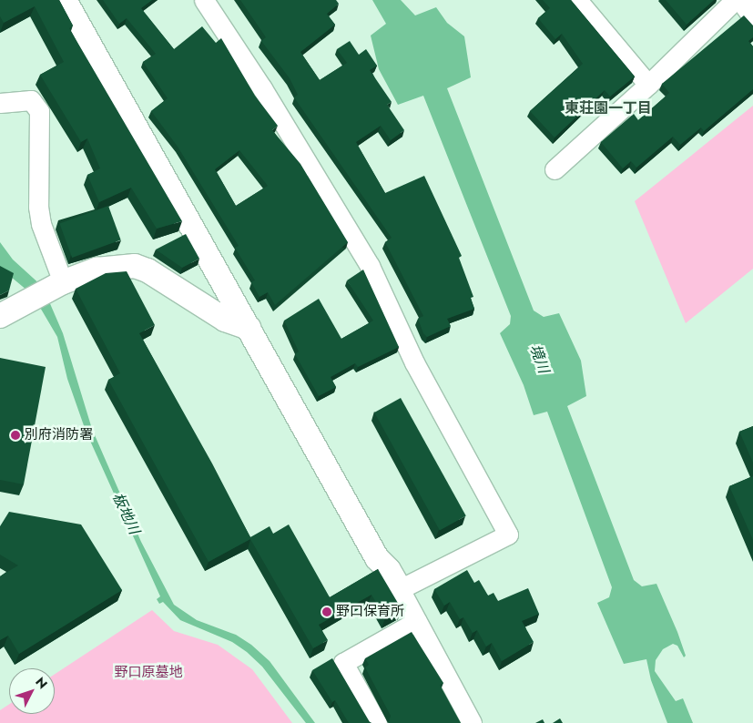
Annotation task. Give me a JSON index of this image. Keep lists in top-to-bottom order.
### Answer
{
  "districts": ["東荘園一丁目"],
  "water": ["境川", "板地川"],
  "parks": ["野口原墓地"],
  "places": ["別府消防署", "野口保育所"],
  "north": "top right"
}
